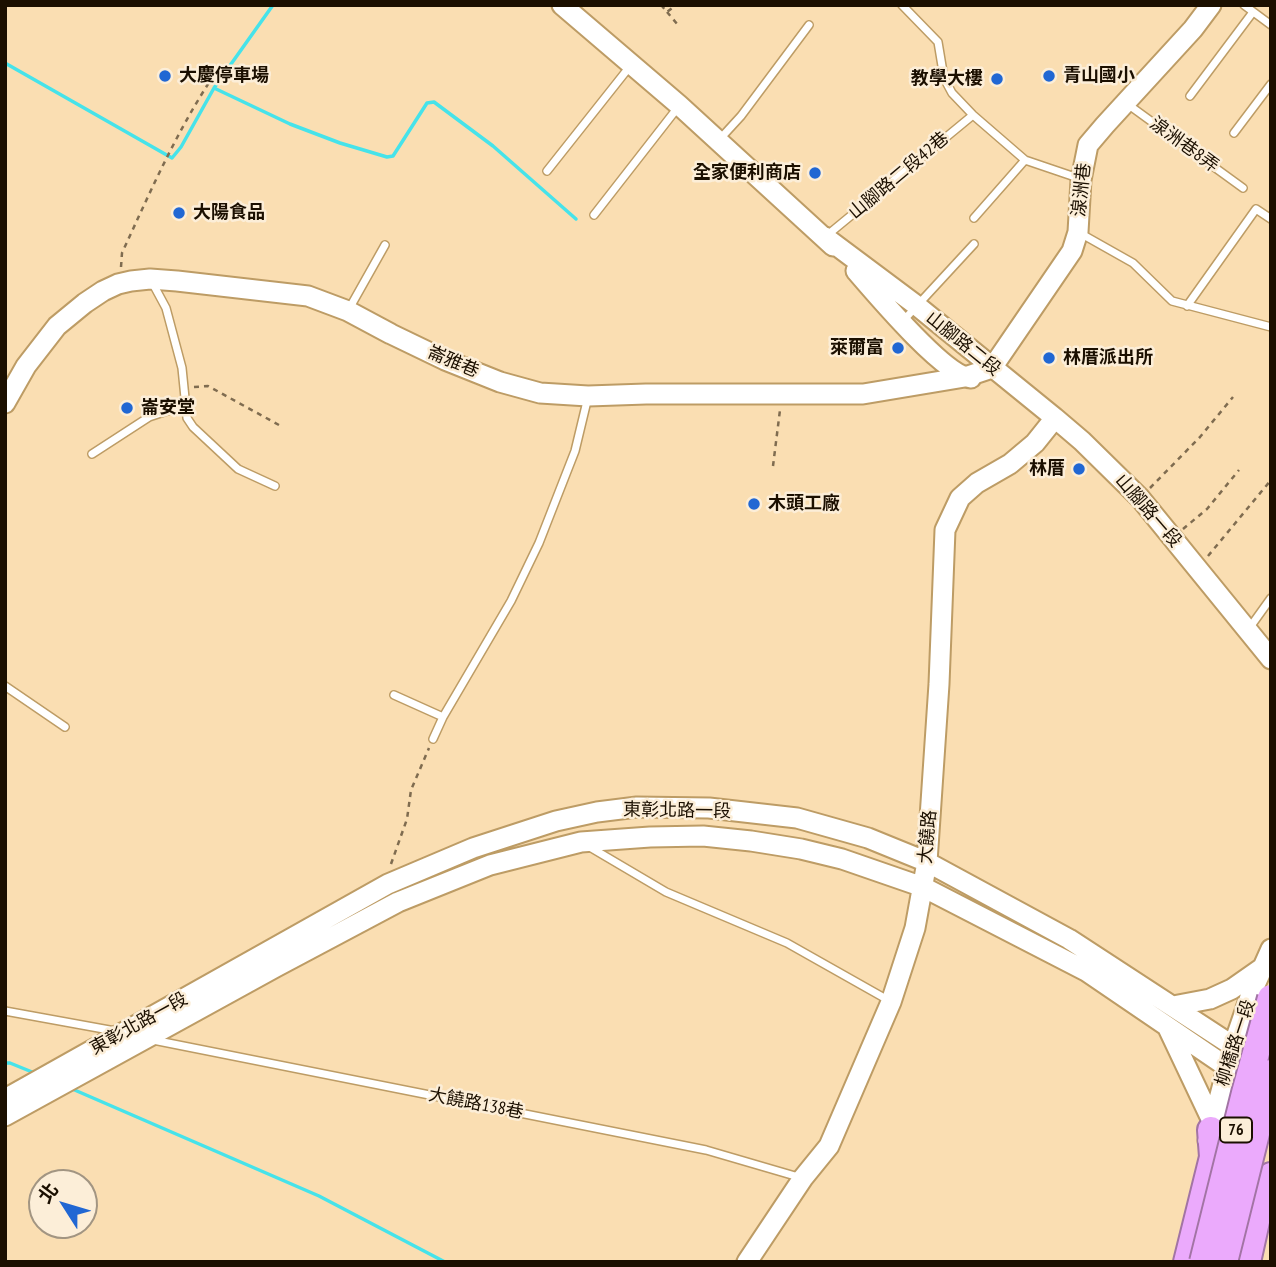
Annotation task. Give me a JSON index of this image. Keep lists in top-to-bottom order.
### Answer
{
  "streets": {
    "highway": ["76"],
    "street": [
      "湶洲巷",
      "山腳路二段",
      "崙雅巷",
      "山腳路一段",
      "東彰北路一段",
      "大饒路",
      "柳橋路一段"
    ],
    "lane": ["湶洲巷8弄", "山腳路二段42巷", "大饒路138巷"]
  },
  "crossings": [
    ["湶洲巷8弄", "湶洲巷"],
    ["山腳路二段42巷", "山腳路二段"],
    ["湶洲巷", "山腳路二段"],
    ["山腳路二段", "崙雅巷"],
    ["山腳路二段", "山腳路一段"],
    ["山腳路一段", "大饒路"],
    ["東彰北路一段", "大饒路"],
    ["東彰北路一段", "柳橋路一段"],
    ["東彰北路一段", "大饒路138巷"],
    ["大饒路", "大饒路138巷"]
  ],
  "places": [
    "大慶停車場",
    "青山國小",
    "教學大樓",
    "全家便利商店",
    "大陽食品",
    "萊爾富",
    "林厝派出所",
    "崙安堂",
    "林厝",
    "木頭工廠"
  ],
  "north": "top left"
}
